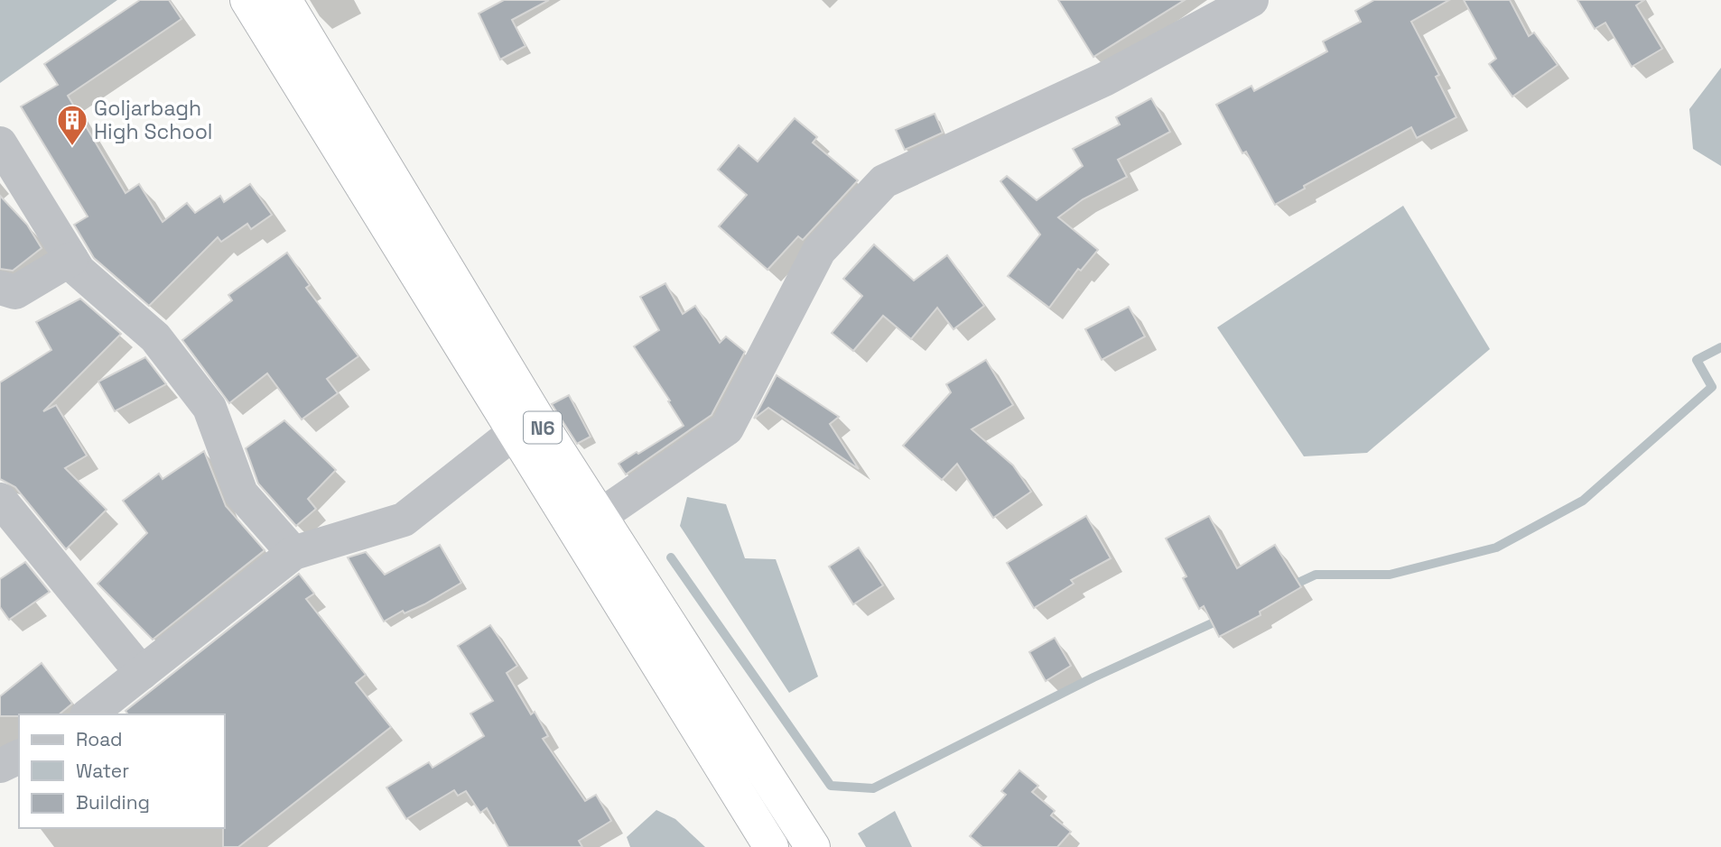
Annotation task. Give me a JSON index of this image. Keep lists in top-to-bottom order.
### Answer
{
  "streets": {
    "highway": ["N6"]
  },
  "places": {
    "building": ["Goljarbagh High School"]
  },
  "legend": ["Road", "Water", "Building"]
}
